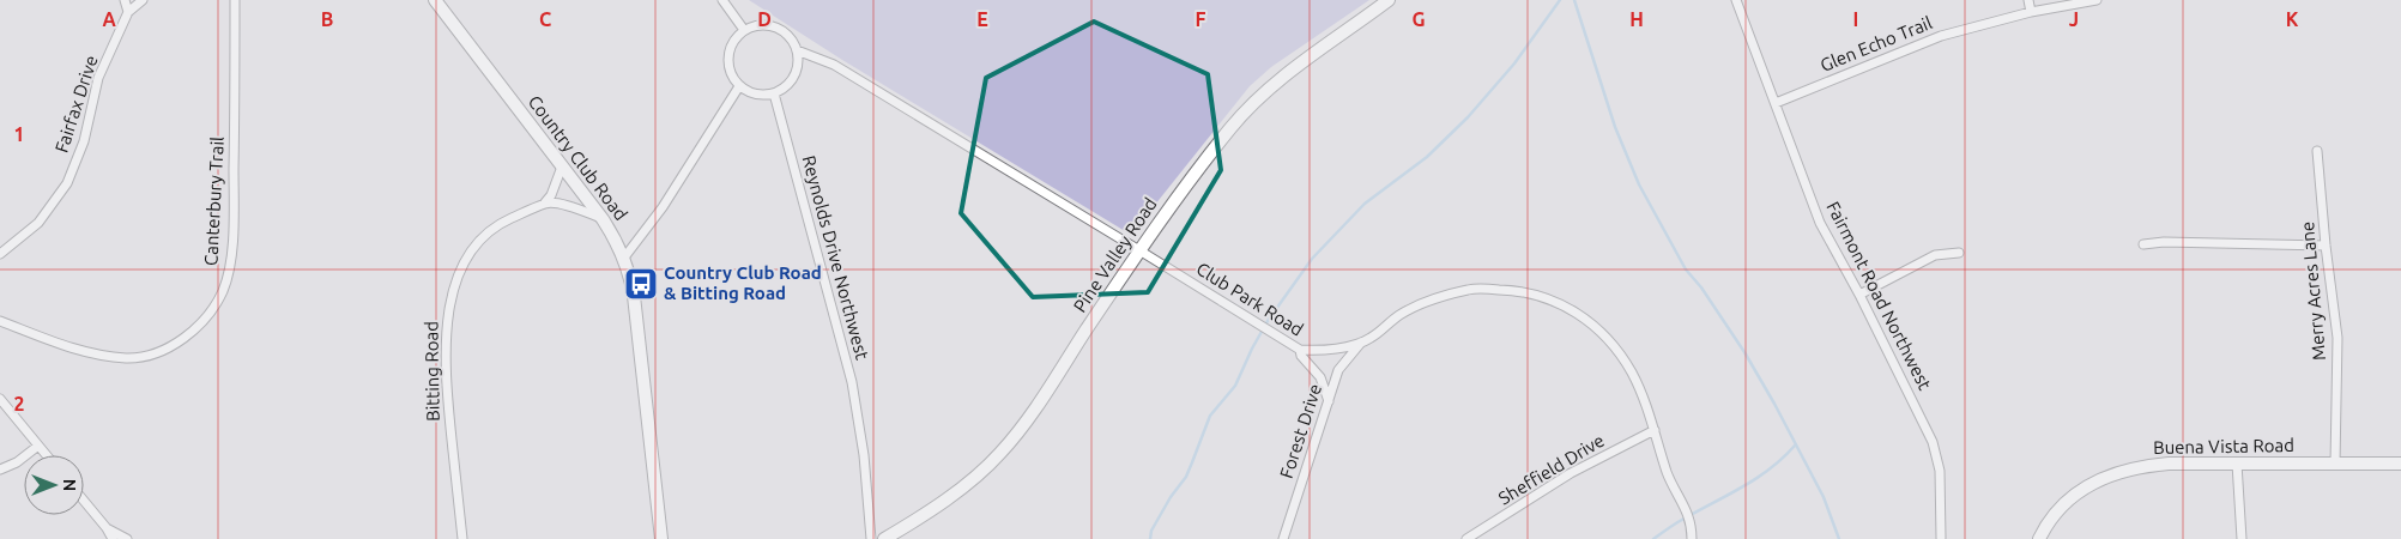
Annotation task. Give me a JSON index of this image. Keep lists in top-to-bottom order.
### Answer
{
  "streets": {
    "street": [
      "Glen Echo Trail",
      "Fairfax Drive",
      "Country Club Road",
      "Canterbury Trail",
      "Pine Valley Road",
      "Reynolds Drive Northwest",
      "Merry Acres Lane",
      "Fairmont Road Northwest",
      "Club Park Road",
      "Bitting Road",
      "Forest Drive",
      "Buena Vista Road",
      "Sheffield Drive"
    ]
  },
  "crossings": [
    ["Glen Echo Trail", "Fairmont Road Northwest"],
    ["Pine Valley Road", "Club Park Road"],
    ["Reynolds Drive Northwest", "Club Park Road"],
    ["Merry Acres Lane", "Buena Vista Road"],
    ["Club Park Road", "Forest Drive"],
    ["Club Park Road", "Sheffield Drive"]
  ],
  "places": {
    "bus stop": ["Country Club Road & Bitting Road"]
  },
  "north": "right",
  "grid": {
    "columns": [
      "A",
      "B",
      "C",
      "D",
      "E",
      "F",
      "G",
      "H",
      "I",
      "J",
      "K"
    ],
    "rows": ["1", "2"]
  }
}
